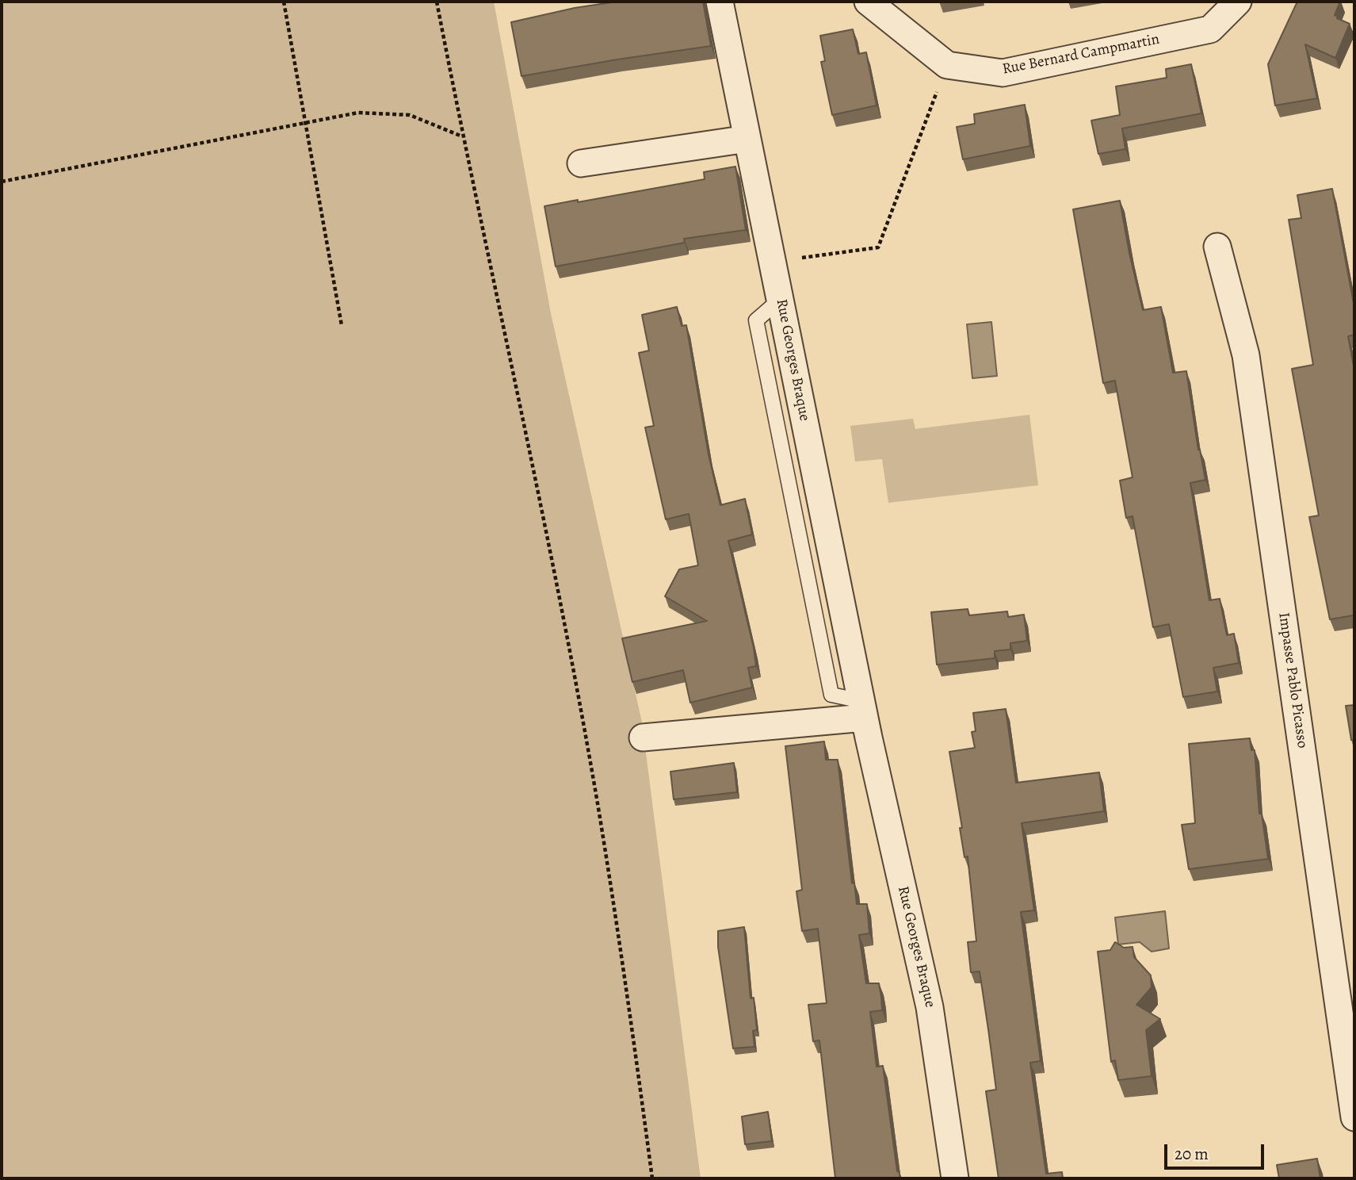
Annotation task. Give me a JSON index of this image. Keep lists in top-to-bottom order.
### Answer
{
  "streets": {
    "street": ["Rue Bernard Campmartin", "Rue Georges Braque", "Impasse Pablo Picasso"]
  },
  "scale_bar": "20 m"
}
